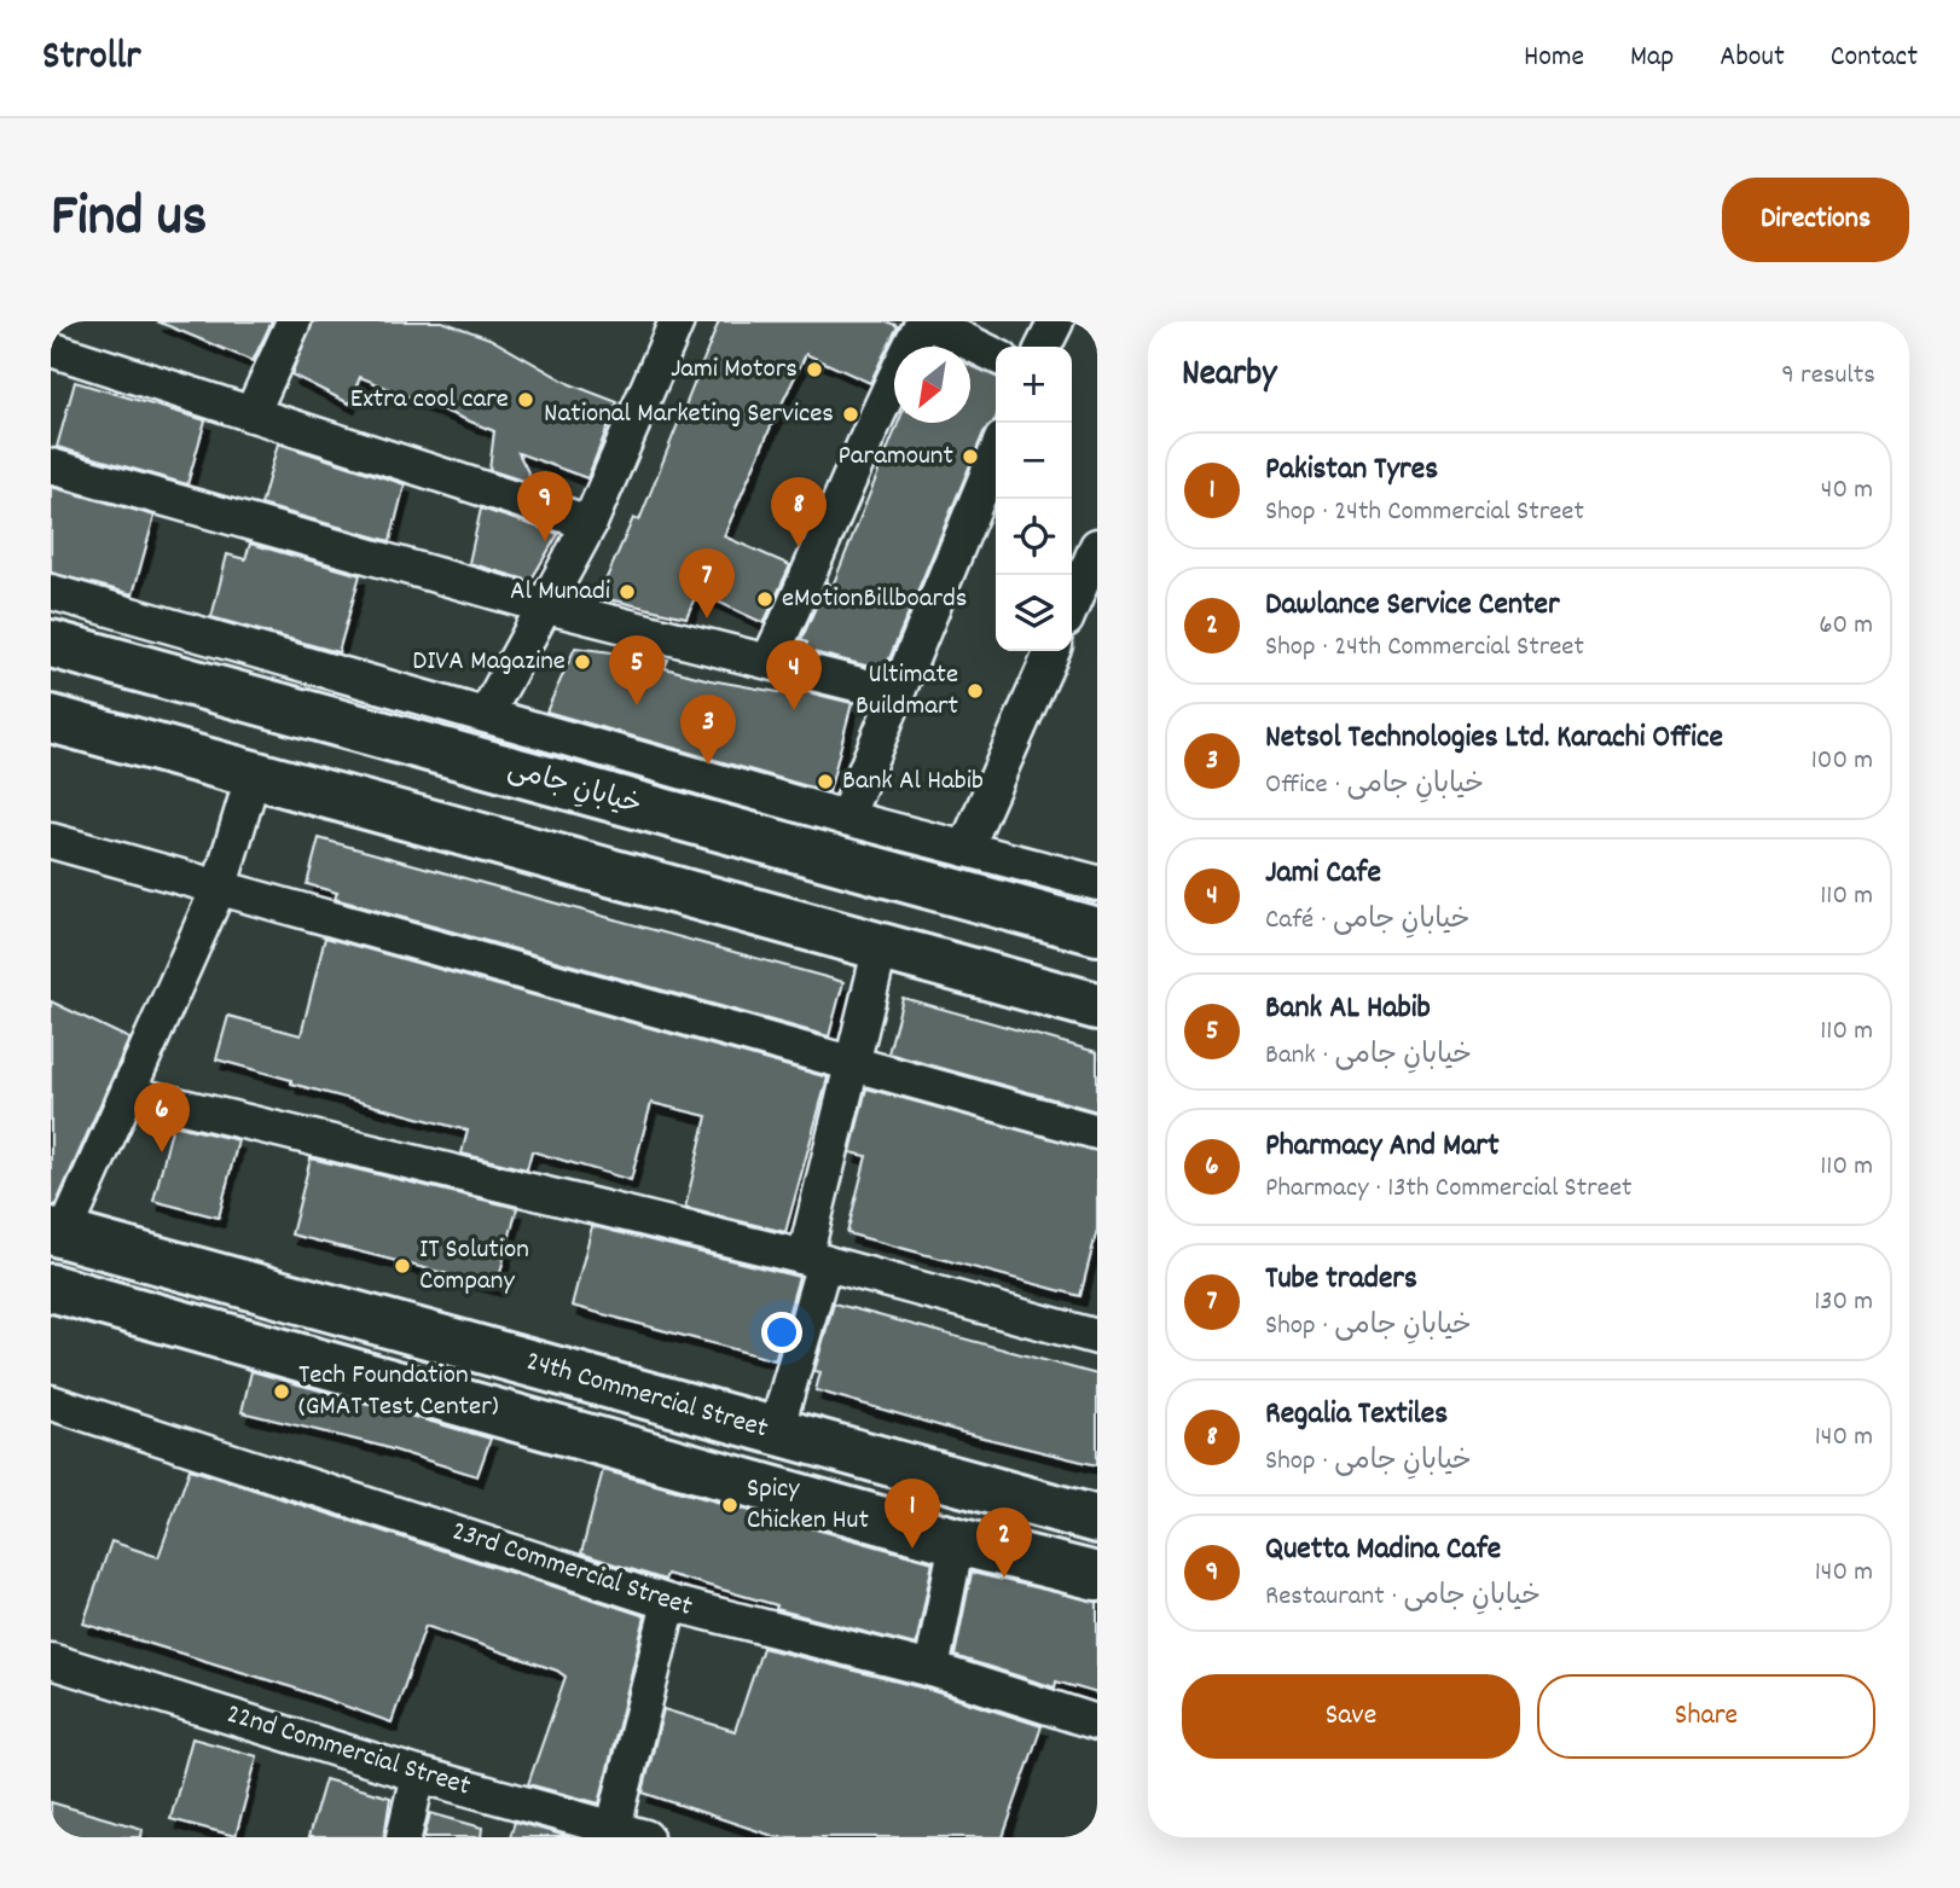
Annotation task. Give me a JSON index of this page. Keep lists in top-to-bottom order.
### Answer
{
  "streets": {
    "street": [
      "خیابانِ جامی",
      "24th Commercial Street",
      "23rd Commercial Street",
      "22nd Commercial Street"
    ]
  },
  "places": [
    "Jami Motors",
    "Extra cool care",
    "National Marketing Services",
    "Paramount",
    "Al Munadi",
    "eMotionBillboards",
    "DIVA Magazine",
    "Ultimate Buildmart",
    "Bank Al Habib",
    "IT Solution Company",
    "Tech Foundation (GMAT Test Center)",
    "Spicy Chicken Hut"
  ],
  "north": "bottom left",
  "page": {
    "header": "Strollr",
    "nav": [
      "Home",
      "Map",
      "About",
      "Contact"
    ],
    "title": "Find us",
    "buttons": [
      "Directions",
      ["Save", "Share"]
    ],
    "heading": ["Nearby", "9 results"],
    "map_buttons": ["+", "−"],
    "list": [
      {
        "mark": "1",
        "name": "Pakistan Tyres",
        "note": "Shop · 24th Commercial Street",
        "value": "40 m"
      },
      {
        "mark": "2",
        "name": "Dawlance Service Center",
        "note": "Shop · 24th Commercial Street",
        "value": "60 m"
      },
      {
        "mark": "3",
        "name": "Netsol Technologies Ltd. Karachi Office",
        "note": "Office · خیابانِ جامی",
        "value": "100 m"
      },
      {
        "mark": "4",
        "name": "Jami Cafe",
        "note": "Café · خیابانِ جامی",
        "value": "110 m"
      },
      {
        "mark": "5",
        "name": "Bank AL Habib",
        "note": "Bank · خیابانِ جامی",
        "value": "110 m"
      },
      {
        "mark": "6",
        "name": "Pharmacy And Mart",
        "note": "Pharmacy · 13th Commercial Street",
        "value": "110 m"
      },
      {
        "mark": "7",
        "name": "Tube traders",
        "note": "Shop · خیابانِ جامی",
        "value": "130 m"
      },
      {
        "mark": "8",
        "name": "Regalia Textiles",
        "note": "Shop · خیابانِ جامی",
        "value": "140 m"
      },
      {
        "mark": "9",
        "name": "Quetta Madina Cafe",
        "note": "Restaurant · خیابانِ جامی",
        "value": "140 m"
      }
    ],
    "pins": [
      "9",
      "8",
      "7",
      "5",
      "4",
      "3",
      "6",
      "1",
      "2"
    ]
  }
}
